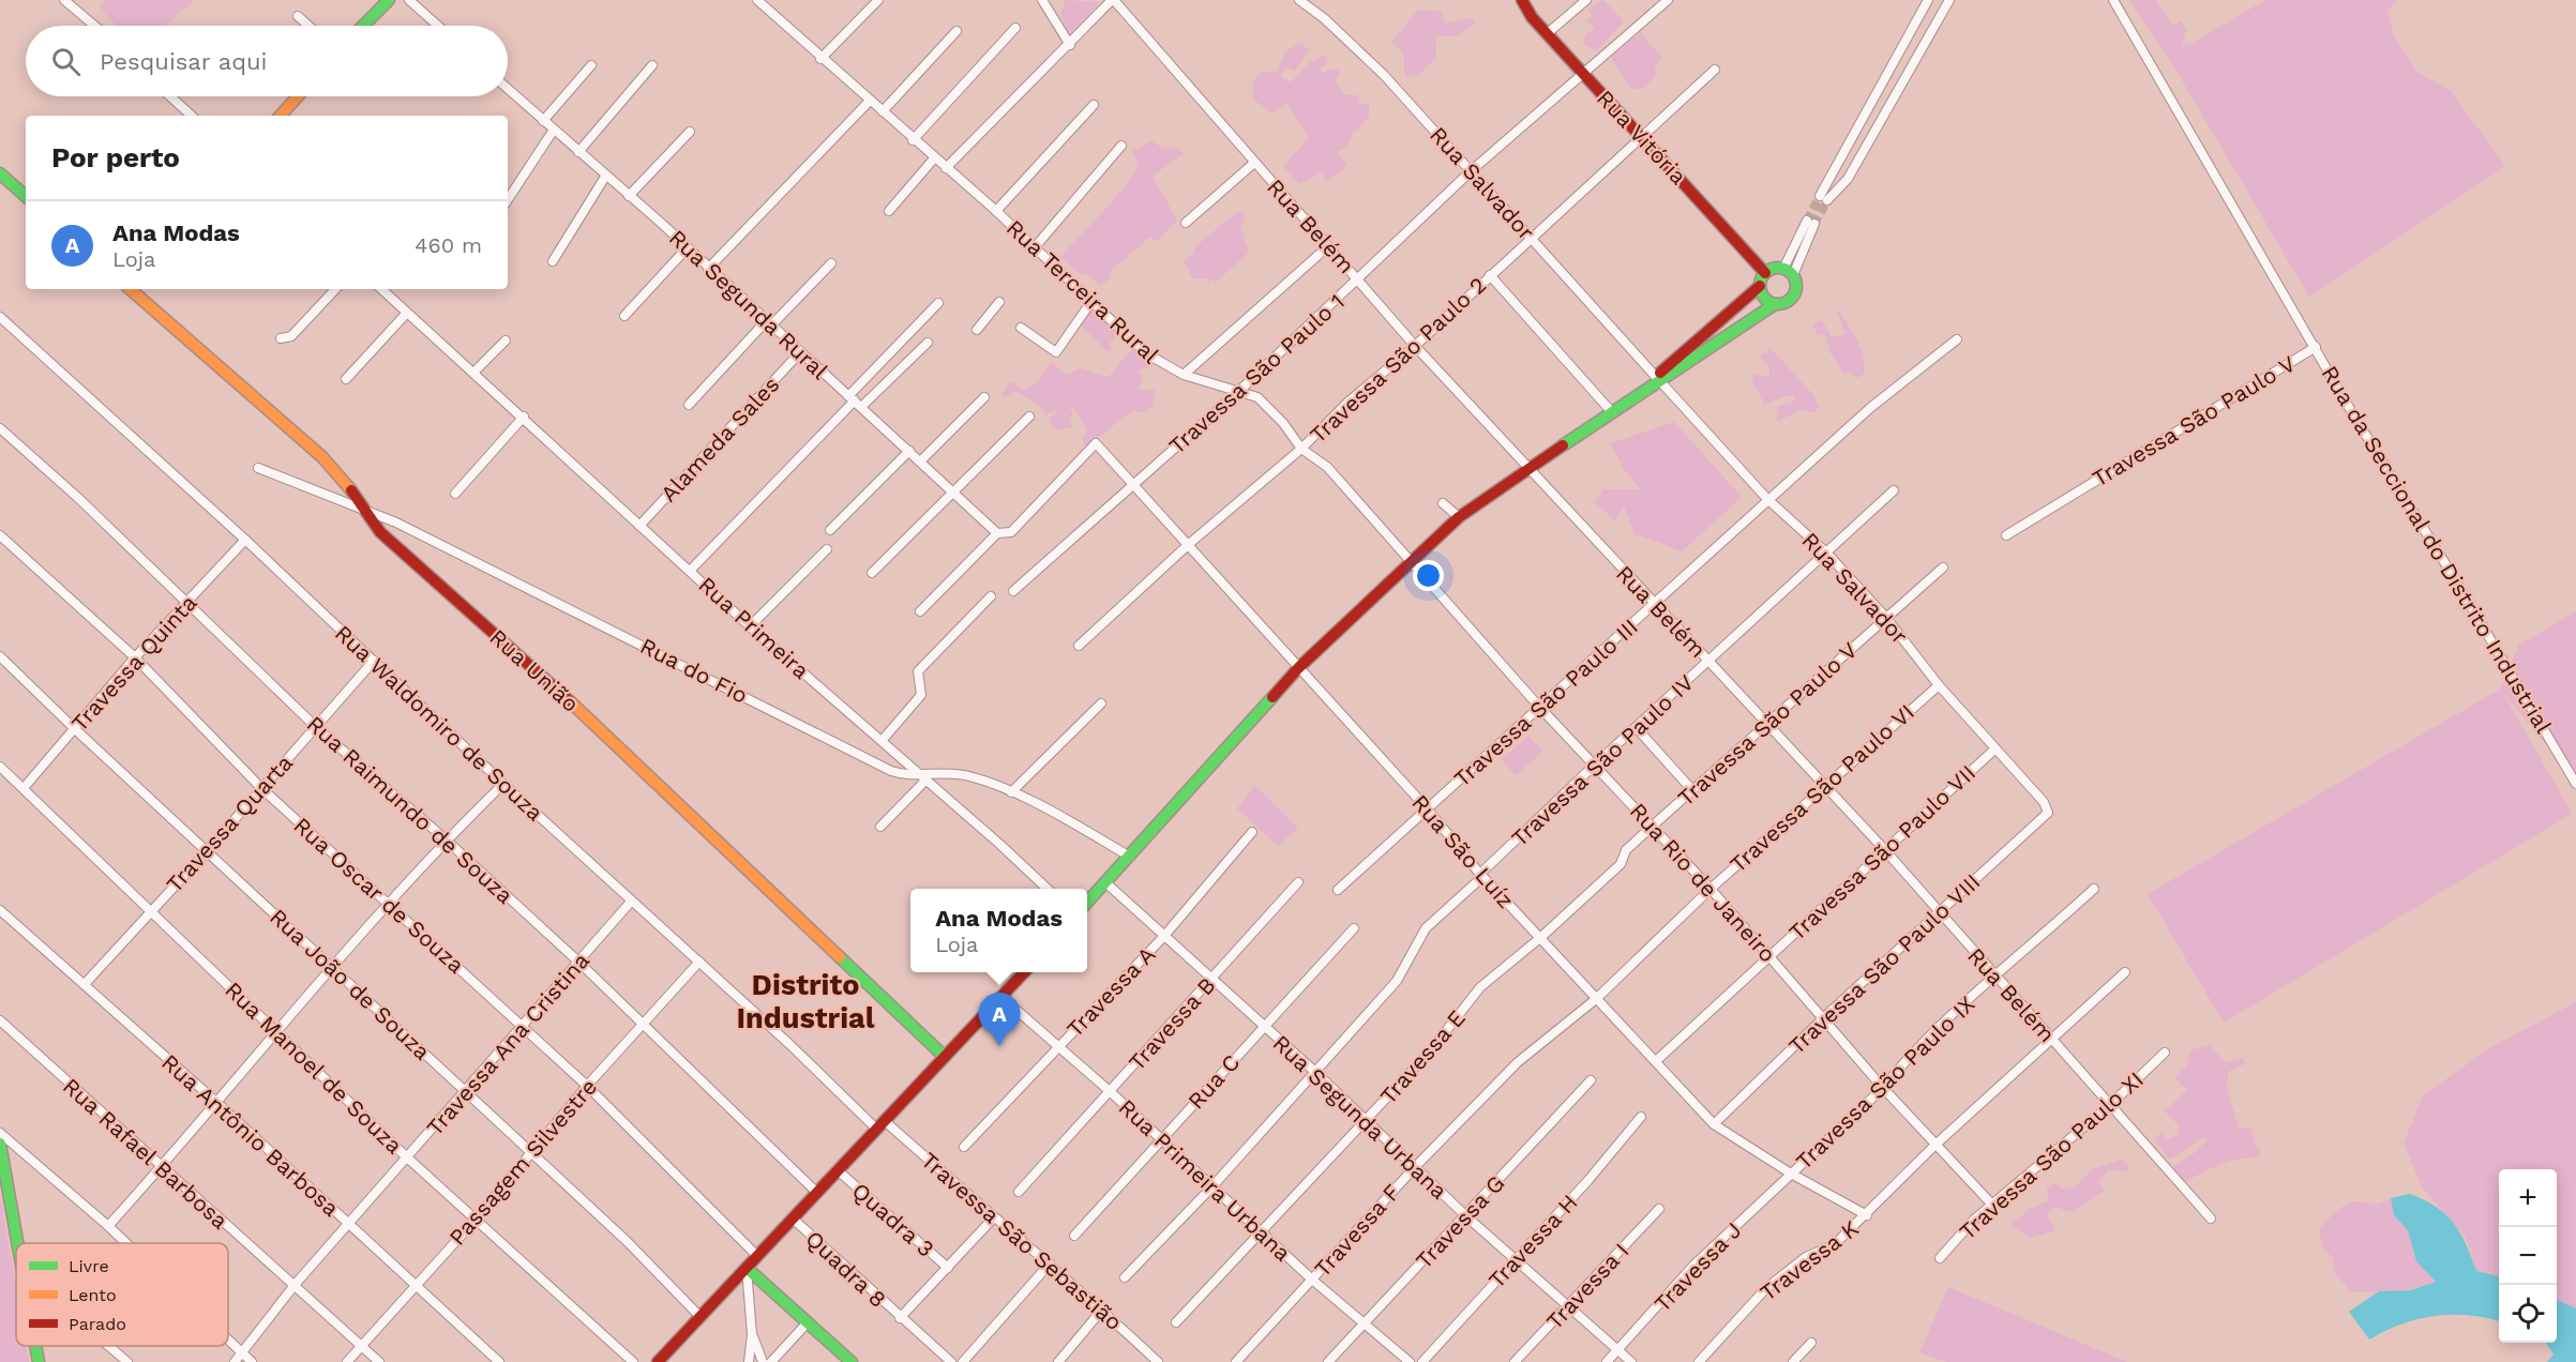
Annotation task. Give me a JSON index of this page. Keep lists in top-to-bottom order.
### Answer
{
  "streets": {
    "main road": ["Rua Vitória", "Rua União"],
    "street": [
      "Rua Salvador",
      "Rua Belém",
      "Rua Terceira Rural",
      "Rua Segunda Rural",
      "Travessa São Paulo 2",
      "Travessa São Paulo 1",
      "Travessa São Paulo V",
      "Alameda Sales",
      "Rua da Seccional do Distrito Industrial",
      "Rua Primeira",
      "Travessa Quinta",
      "Rua do Fio",
      "Travessa São Paulo III",
      "Rua Waldomiro de Souza",
      "Travessa São Paulo IV",
      "Travessa São Paulo VI",
      "Rua Raimundo de Souza",
      "Travessa Quarta",
      "Rua São Luíz",
      "Travessa São Paulo VII",
      "Rua Rio de Janeiro",
      "Rua Oscar de Souza",
      "Travessa São Paulo VIII",
      "Rua João de Souza",
      "Travessa A",
      "Travessa B",
      "Travessa Ana Cristina",
      "Travessa E",
      "Rua Manoel de Souza",
      "Rua C",
      "Travessa São Paulo IX",
      "Rua Segunda Urbana",
      "Rua Antônio Barbosa",
      "Rua Rafael Barbosa",
      "Travessa São Paulo XI",
      "Passagem Silvestre",
      "Rua Primeira Urbana",
      "Quadra 3",
      "Travessa G",
      "Travessa F",
      "Travessa São Sebastião",
      "Travessa H",
      "Travessa K",
      "Travessa J",
      "Quadra 8",
      "Travessa I"
    ]
  },
  "crossings": [
    ["Rua Vitória", "Travessa São Paulo 2"],
    ["Rua Vitória", "Travessa São Paulo 1"],
    ["Rua Salvador", "Travessa São Paulo 2"],
    ["Rua Salvador", "Travessa São Paulo 1"],
    ["Rua Salvador", "Travessa São Paulo V"],
    ["Rua Salvador", "Travessa São Paulo III"],
    ["Rua Salvador", "Travessa São Paulo IV"],
    ["Rua Salvador", "Travessa São Paulo VI"],
    ["Rua Salvador", "Travessa São Paulo VII"],
    ["Rua Salvador", "Travessa São Paulo VIII"],
    ["Rua Belém", "Travessa São Paulo 2"],
    ["Rua Belém", "Travessa São Paulo 1"],
    ["Rua Belém", "Travessa São Paulo V"],
    ["Rua Belém", "Travessa São Paulo III"],
    ["Rua Belém", "Travessa São Paulo IV"],
    ["Rua Belém", "Travessa São Paulo VI"],
    ["Rua Belém", "Travessa São Paulo VII"],
    ["Rua Belém", "Travessa São Paulo VIII"],
    ["Rua Belém", "Travessa São Paulo IX"],
    ["Rua Belém", "Travessa São Paulo XI"],
    ["Rua Belém", "Travessa K"],
    ["Rua Terceira Rural", "Travessa São Paulo 2"],
    ["Rua Terceira Rural", "Travessa São Paulo 1"],
    ["Rua Terceira Rural", "Rua Rio de Janeiro"],
    ["Rua Segunda Rural", "Alameda Sales"],
    ["Rua Segunda Rural", "Rua São Luíz"],
    ["Travessa São Paulo 2", "Rua São Luíz"],
    ["Travessa São Paulo 1", "Rua São Luíz"],
    ["Travessa São Paulo V", "Rua da Seccional do Distrito Industrial"],
    ["Travessa São Paulo V", "Rua São Luíz"],
    ["Travessa São Paulo V", "Rua Rio de Janeiro"],
    ["Travessa São Paulo V", "Travessa E"],
    ["Alameda Sales", "Rua Primeira"],
    ["Rua Primeira", "Rua do Fio"],
    ["Travessa Quinta", "Rua Waldomiro de Souza"],
    ["Travessa Quinta", "Rua Raimundo de Souza"],
    ["Travessa Quinta", "Rua Oscar de Souza"],
    ["Travessa Quinta", "Rua João de Souza"],
    ["Travessa Quinta", "Rua Manoel de Souza"],
    ["Rua União", "Rua do Fio"],
    ["Travessa São Paulo III", "Rua São Luíz"],
    ["Travessa São Paulo III", "Rua Rio de Janeiro"],
    ["Rua Waldomiro de Souza", "Travessa Quarta"],
    ["Rua Waldomiro de Souza", "Travessa Ana Cristina"],
    ["Rua Waldomiro de Souza", "Passagem Silvestre"],
    ["Rua Waldomiro de Souza", "Travessa São Sebastião"],
    ["Travessa São Paulo IV", "Rua São Luíz"],
    ["Travessa São Paulo IV", "Rua Rio de Janeiro"],
    ["Travessa São Paulo IV", "Rua Segunda Urbana"],
    ["Travessa São Paulo IV", "Rua Primeira Urbana"],
    ["Travessa São Paulo VI", "Rua São Luíz"],
    ["Travessa São Paulo VI", "Rua Rio de Janeiro"],
    ["Travessa São Paulo VI", "Travessa F"],
    ["Rua Raimundo de Souza", "Travessa Quarta"],
    ["Rua Raimundo de Souza", "Travessa Ana Cristina"],
    ["Rua Raimundo de Souza", "Passagem Silvestre"],
    ["Travessa Quarta", "Rua Oscar de Souza"],
    ["Travessa Quarta", "Rua João de Souza"],
    ["Travessa Quarta", "Rua Manoel de Souza"],
    ["Travessa Quarta", "Rua Antônio Barbosa"],
    ["Rua São Luíz", "Travessa São Paulo VII"],
    ["Rua São Luíz", "Travessa São Paulo VIII"],
    ["Rua São Luíz", "Travessa E"],
    ["Rua São Luíz", "Travessa São Paulo IX"],
    ["Rua São Luíz", "Travessa F"],
    ["Rua São Luíz", "Travessa K"],
    ["Rua São Luíz", "Travessa J"],
    ["Travessa São Paulo VII", "Rua Rio de Janeiro"],
    ["Rua Rio de Janeiro", "Travessa São Paulo VIII"],
    ["Rua Rio de Janeiro", "Travessa São Paulo IX"],
    ["Rua Rio de Janeiro", "Travessa São Paulo XI"],
    ["Rua Rio de Janeiro", "Travessa K"],
    ["Rua Oscar de Souza", "Travessa Ana Cristina"],
    ["Rua Oscar de Souza", "Passagem Silvestre"],
    ["Rua João de Souza", "Travessa Ana Cristina"],
    ["Rua João de Souza", "Passagem Silvestre"],
    ["Travessa A", "Rua Segunda Urbana"],
    ["Travessa A", "Rua Primeira Urbana"],
    ["Travessa B", "Rua Segunda Urbana"],
    ["Travessa B", "Rua Primeira Urbana"],
    ["Travessa Ana Cristina", "Rua Manoel de Souza"],
    ["Travessa Ana Cristina", "Rua Antônio Barbosa"],
    ["Travessa Ana Cristina", "Rua Rafael Barbosa"],
    ["Travessa E", "Rua Segunda Urbana"],
    ["Travessa E", "Rua Primeira Urbana"],
    ["Rua Manoel de Souza", "Passagem Silvestre"],
    ["Rua C", "Rua Segunda Urbana"],
    ["Rua C", "Rua Primeira Urbana"],
    ["Travessa São Paulo IX", "Travessa J"],
    ["Rua Segunda Urbana", "Travessa G"],
    ["Rua Segunda Urbana", "Travessa F"],
    ["Rua Segunda Urbana", "Travessa H"],
    ["Rua Segunda Urbana", "Travessa J"],
    ["Rua Segunda Urbana", "Travessa I"],
    ["Rua Antônio Barbosa", "Passagem Silvestre"],
    ["Rua Rafael Barbosa", "Passagem Silvestre"],
    ["Rua Primeira Urbana", "Travessa G"],
    ["Rua Primeira Urbana", "Travessa F"]
  ],
  "districts": ["Distrito Industrial"],
  "legend": ["Livre", "Lento", "Parado"],
  "page": {
    "search": "Pesquisar aqui",
    "heading": "Por perto",
    "list": [
      {
        "mark": "A",
        "name": "Ana Modas",
        "note": "Loja",
        "value": "460 m"
      }
    ],
    "popup": ["Ana Modas", "Loja"],
    "pins": "A",
    "map_buttons": ["+", "−"]
  }
}
